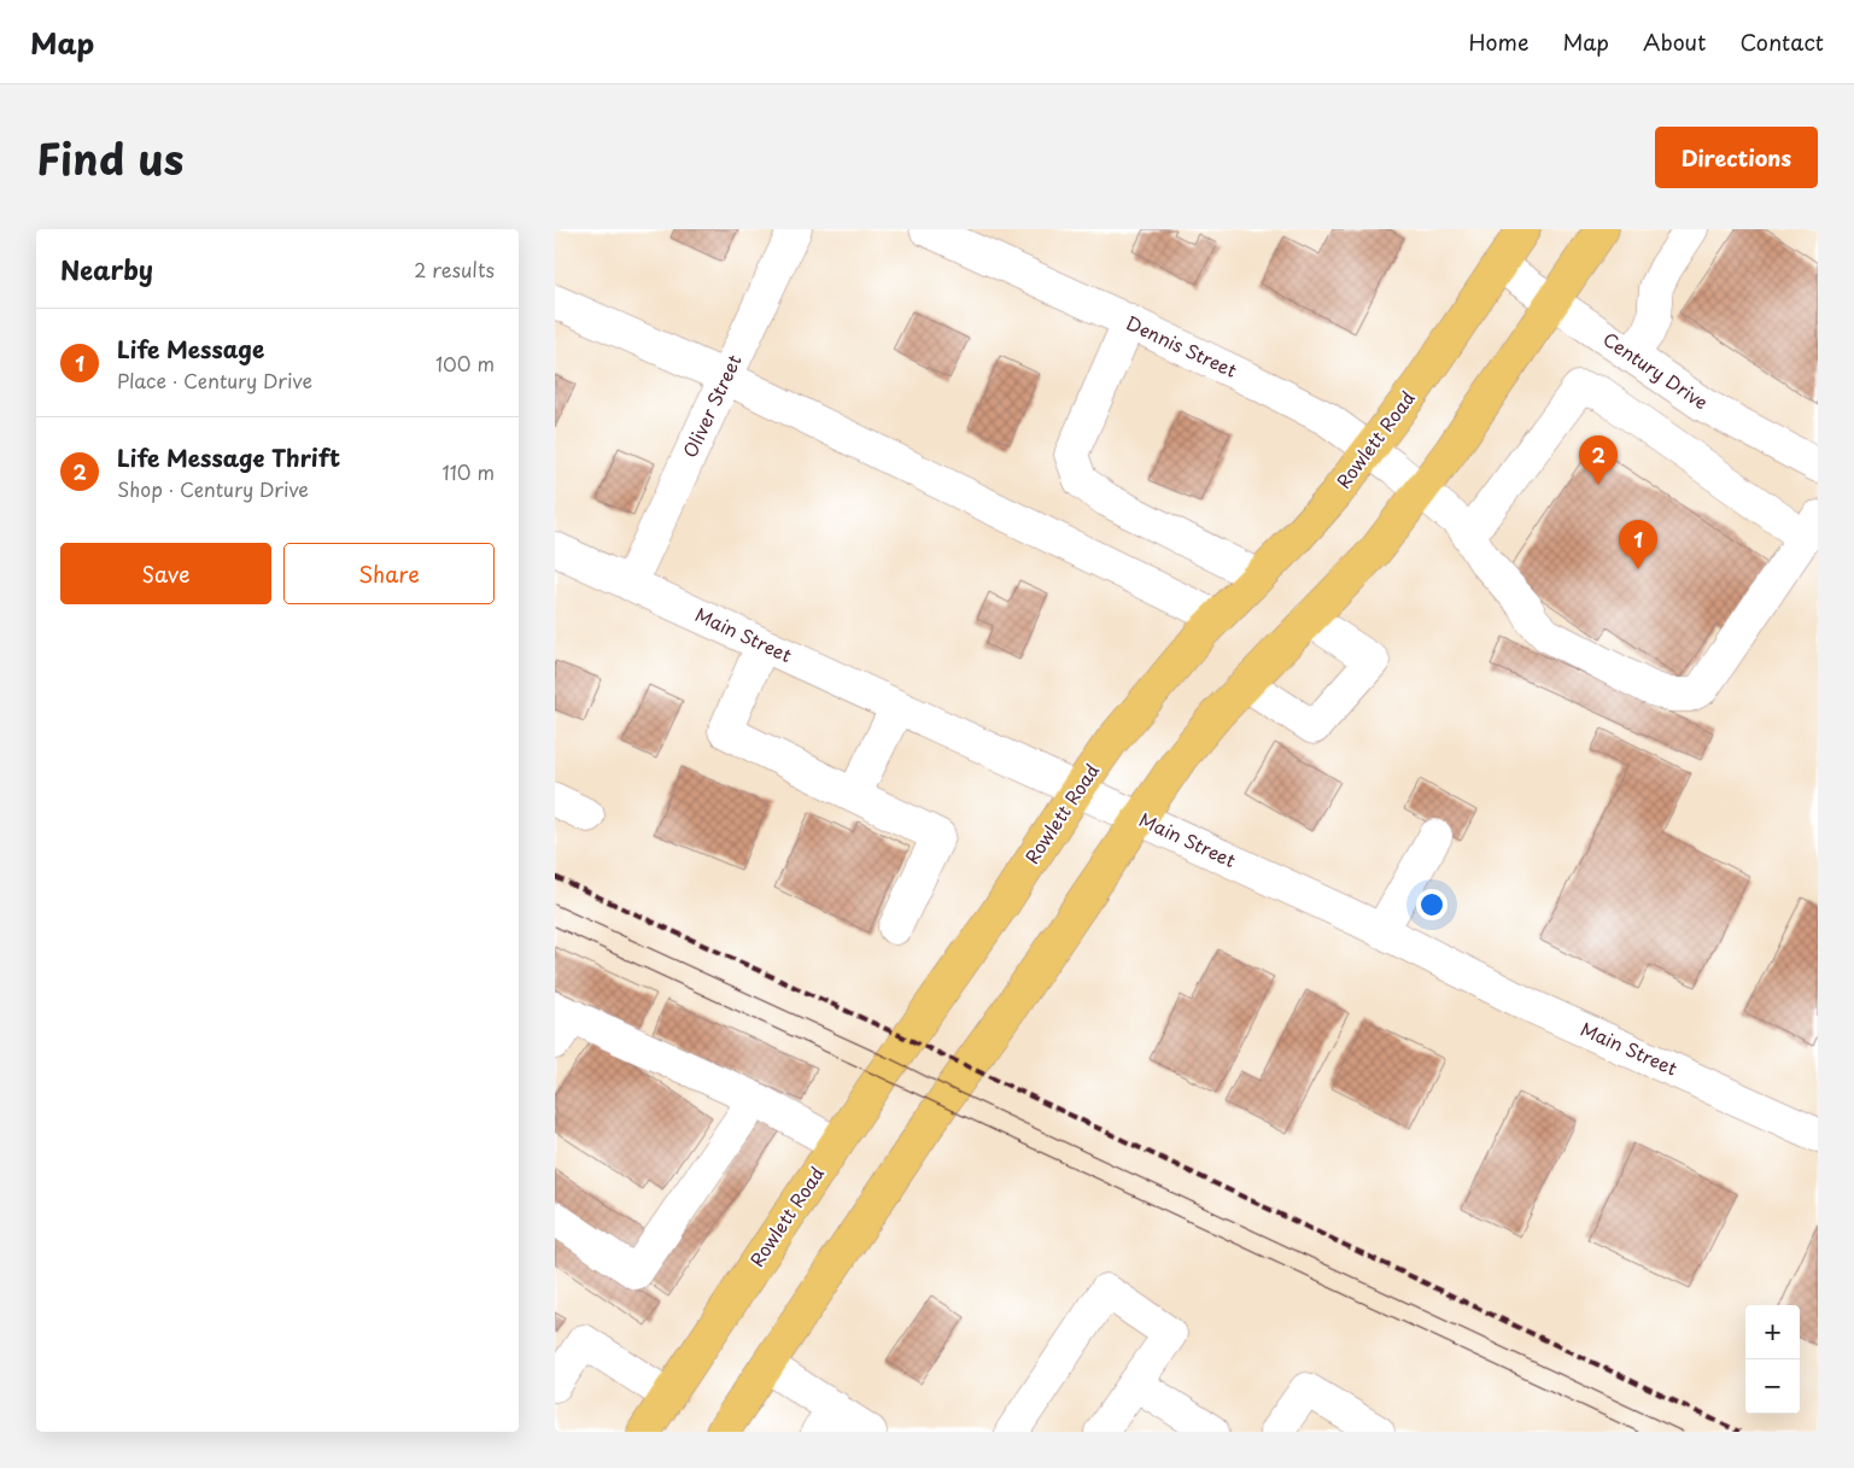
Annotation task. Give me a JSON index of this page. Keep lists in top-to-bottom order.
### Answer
{
  "streets": {
    "main road": ["Rowlett Road"],
    "street": [
      "Dennis Street",
      "Century Drive",
      "Oliver Street",
      "Main Street"
    ]
  },
  "crossings": [
    ["Dennis Street", "Rowlett Road"],
    ["Century Drive", "Rowlett Road"],
    ["Oliver Street", "Main Street"],
    ["Rowlett Road", "Main Street"]
  ],
  "page": {
    "header": "Map",
    "nav": [
      "Home",
      "Map",
      "About",
      "Contact"
    ],
    "title": "Find us",
    "buttons": [
      "Directions",
      ["Save", "Share"]
    ],
    "heading": ["Nearby", "2 results"],
    "list": [
      {
        "mark": "1",
        "name": "Life Message",
        "note": "Place · Century Drive",
        "value": "100 m"
      },
      {
        "mark": "2",
        "name": "Life Message Thrift",
        "note": "Shop · Century Drive",
        "value": "110 m"
      }
    ],
    "pins": ["2", "1"],
    "map_buttons": ["+", "−"]
  }
}
